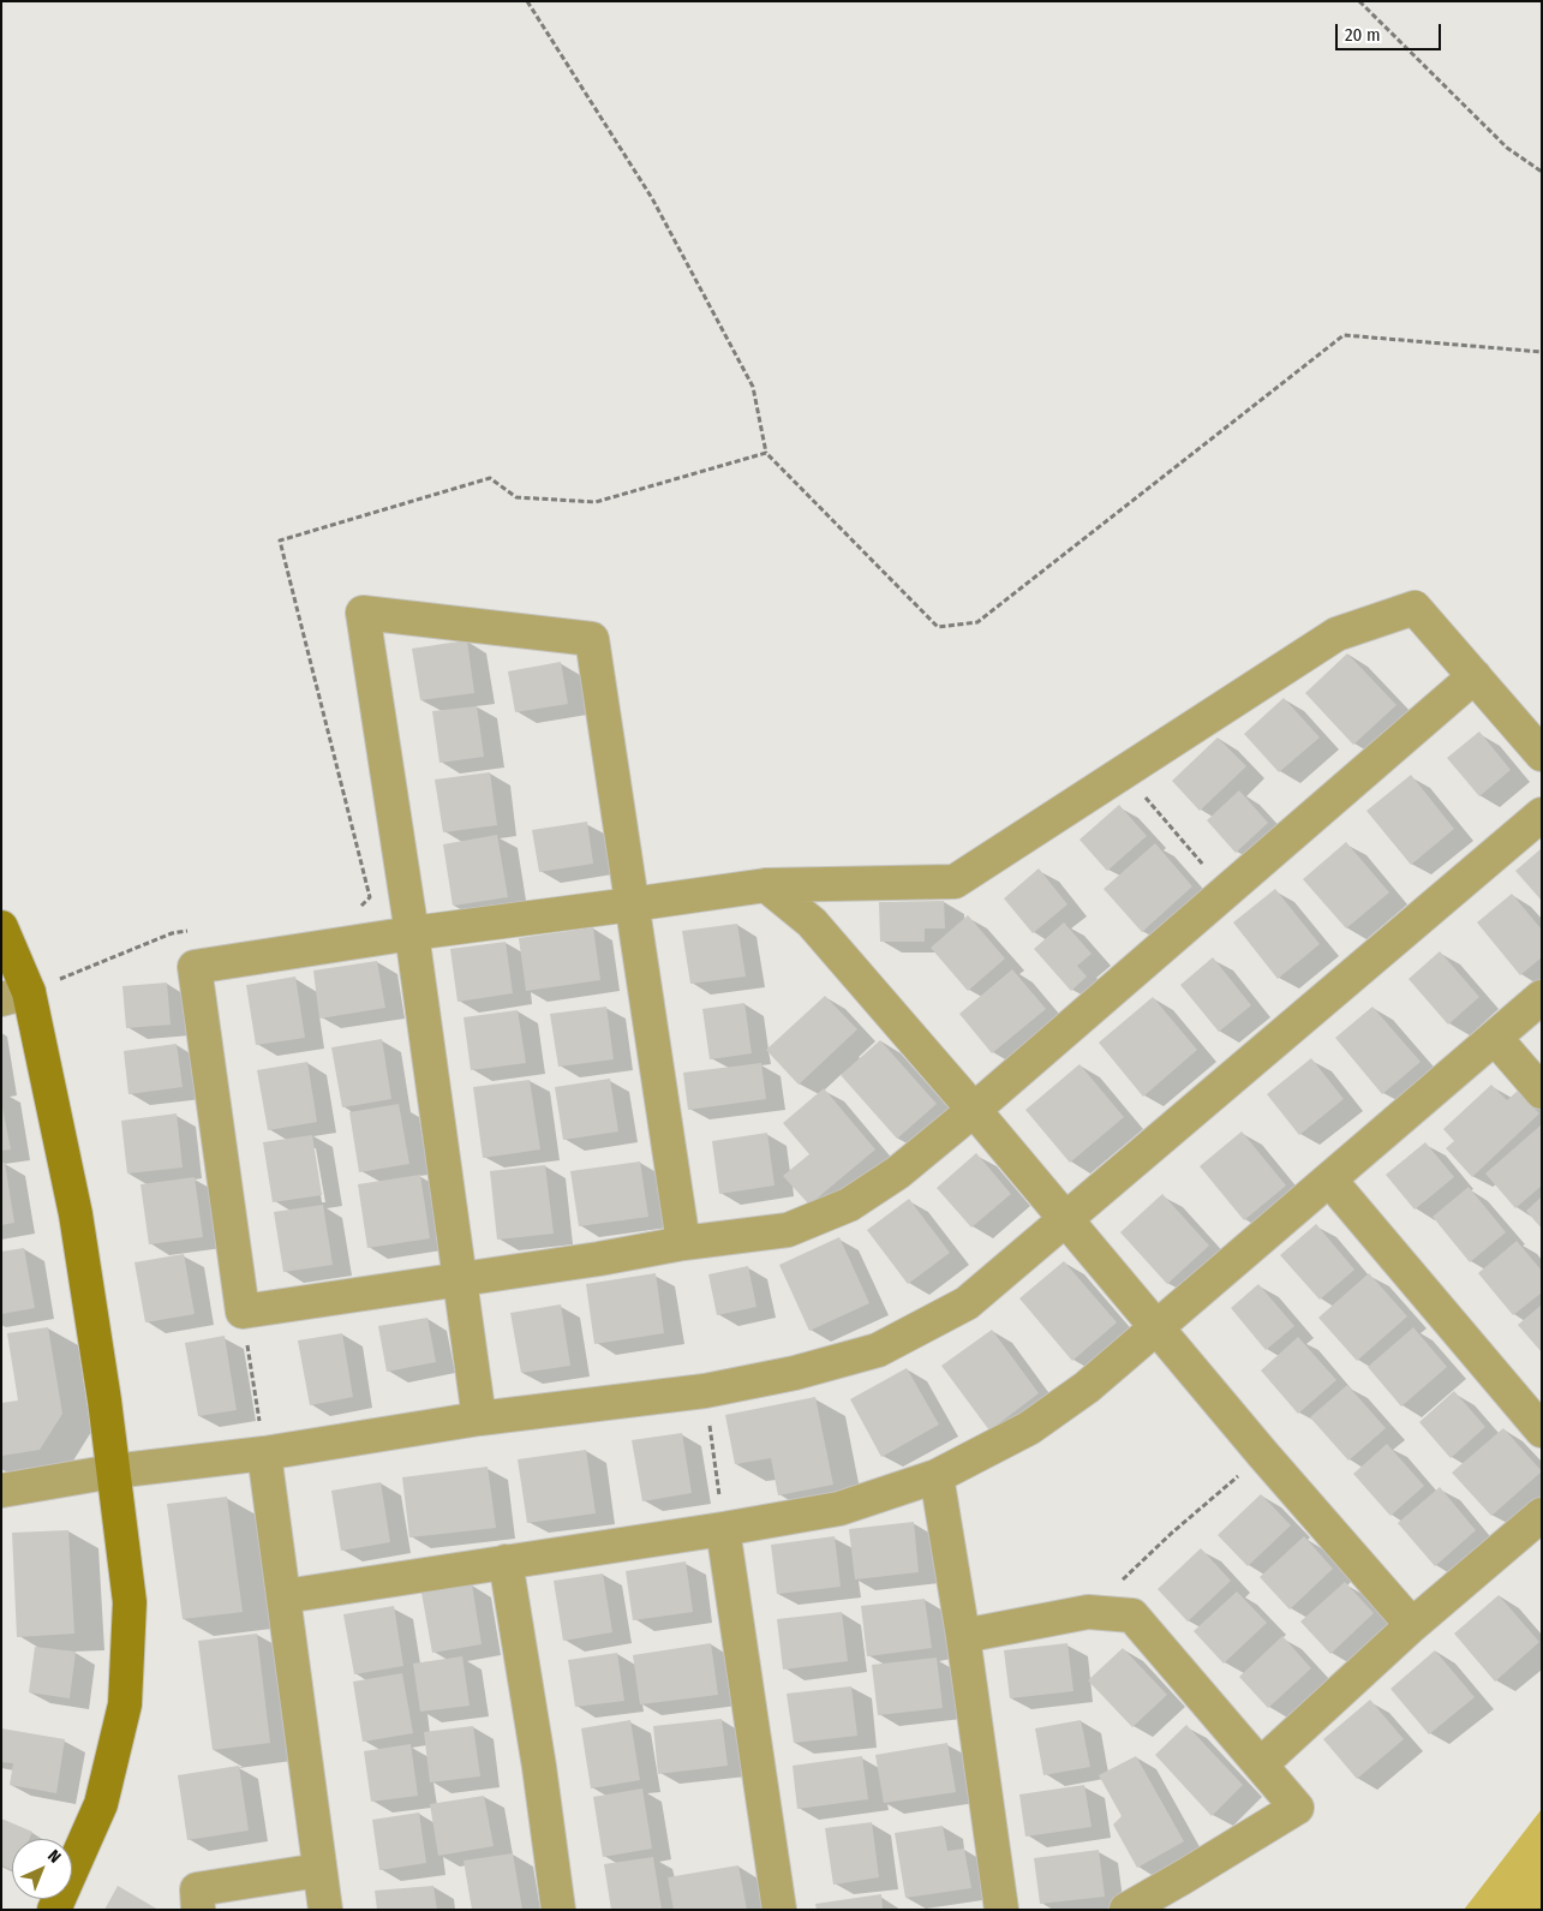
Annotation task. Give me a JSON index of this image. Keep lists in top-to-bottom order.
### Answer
{
  "scale_bar": "20 m",
  "north": "top right"
}
